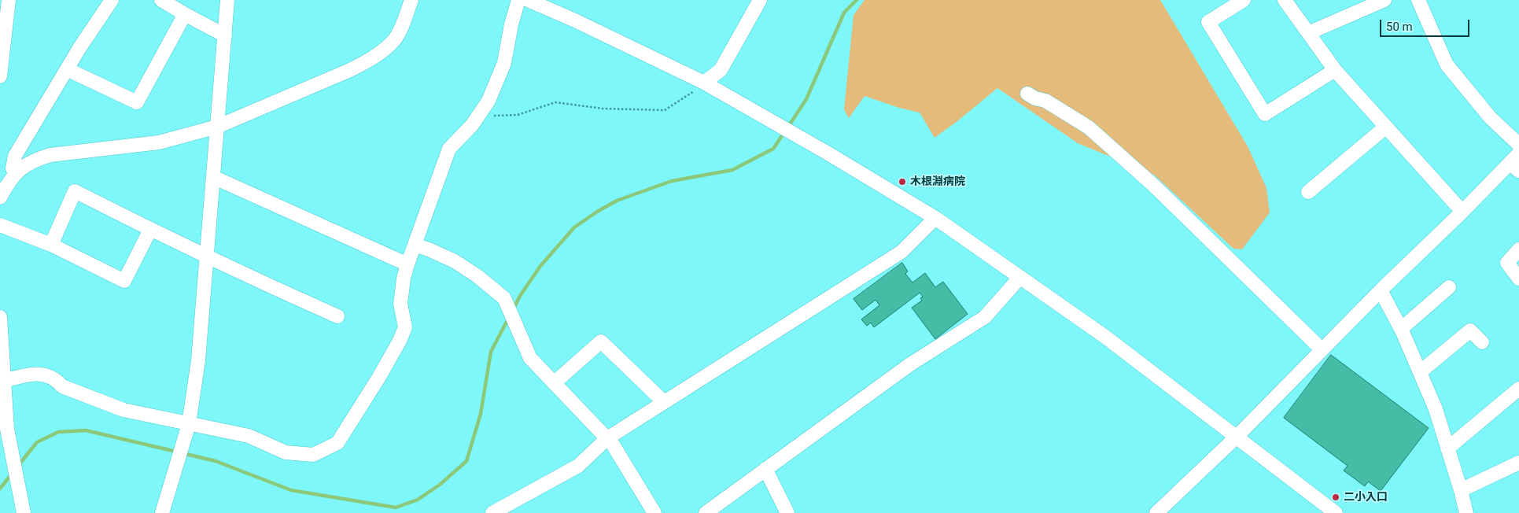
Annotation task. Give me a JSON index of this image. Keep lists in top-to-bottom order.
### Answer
{
  "places": ["木根淵病院", "二小入口"],
  "scale_bar": "50 m"
}
